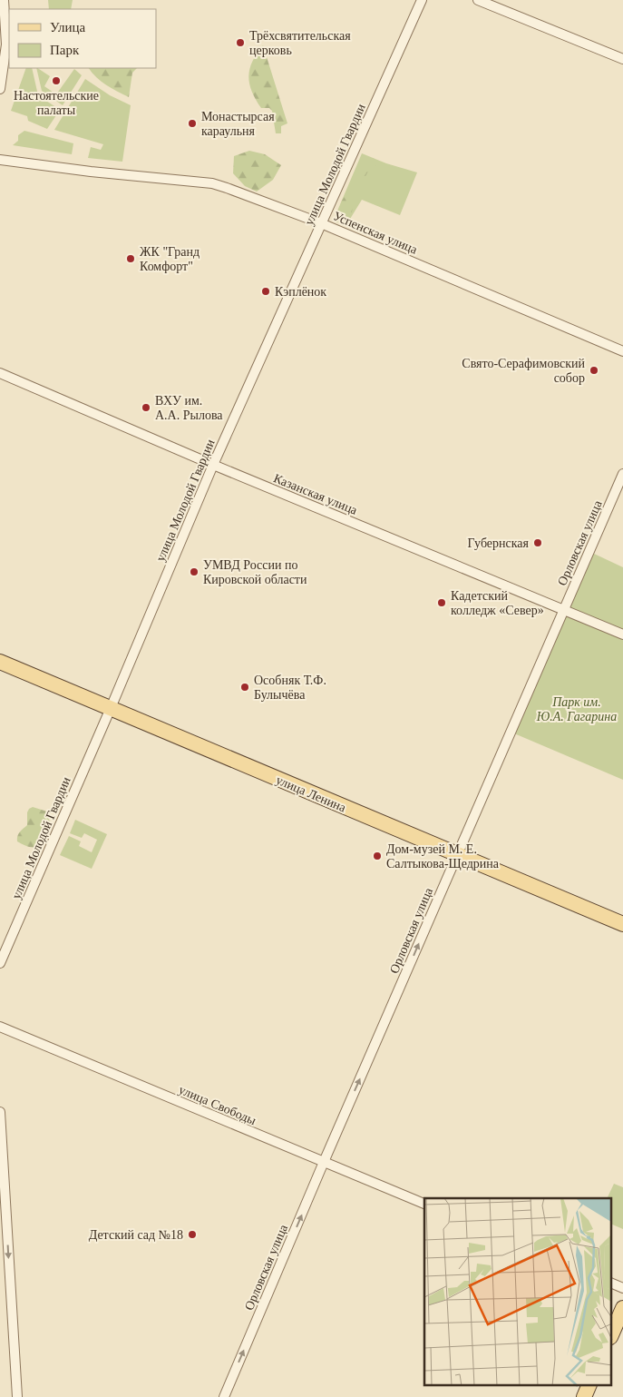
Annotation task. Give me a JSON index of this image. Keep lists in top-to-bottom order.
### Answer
{
  "streets": {
    "main road": ["улица Ленина"],
    "street": [
      "улица Молодой Гвардии",
      "Успенская улица",
      "Казанская улица",
      "Орловская улица",
      "улица Свободы"
    ]
  },
  "crossings": [
    ["улица Молодой Гвардии", "Успенская улица"],
    ["улица Молодой Гвардии", "Казанская улица"],
    ["улица Молодой Гвардии", "улица Ленина"],
    ["Казанская улица", "Орловская улица"],
    ["Орловская улица", "улица Ленина"],
    ["Орловская улица", "улица Свободы"]
  ],
  "one_way": ["Орловская улица"],
  "parks": ["Парк им. Ю.А. Гагарина"],
  "places": [
    "Трёхсвятительская церковь",
    "Настоятельские палаты",
    "Монастырсая караульня",
    "ЖК \"Гранд Комфорт\"",
    "Кэплёнок",
    "Свято-Серафимовский собор",
    "ВХУ им. А.А. Рылова",
    "Губернская",
    "УМВД России по Кировской области",
    "Кадетский колледж «Север»",
    "Особняк Т.Ф. Булычёва",
    "Дом-музей М. Е. Салтыкова-Щедрина",
    "Детский сад №18"
  ],
  "legend": ["Улица", "Парк"]
}
